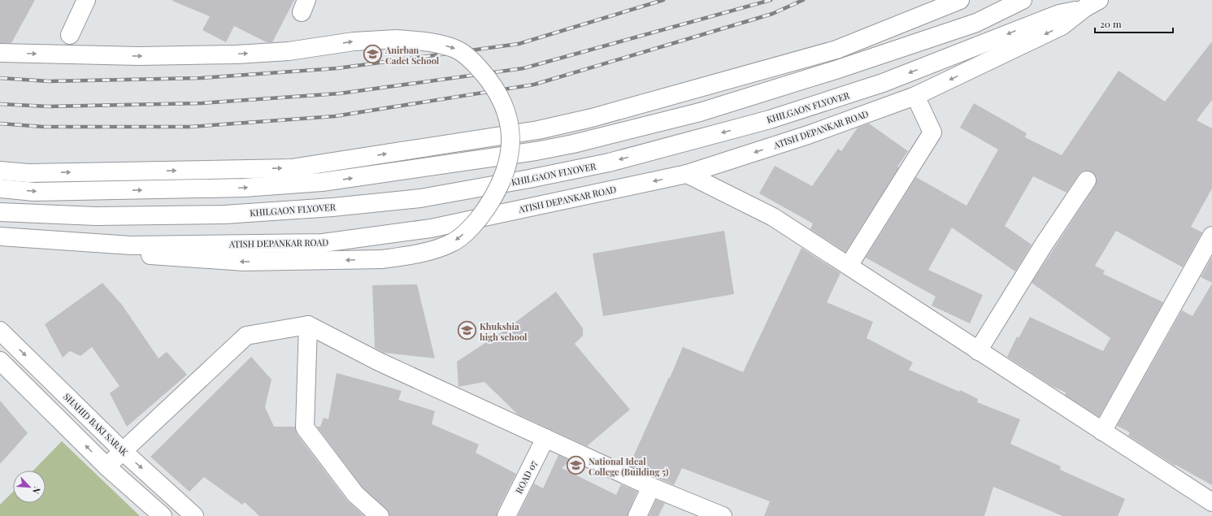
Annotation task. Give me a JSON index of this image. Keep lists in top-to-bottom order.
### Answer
{
  "streets": {
    "main road": [
      "KHILGAON FLYOVER",
      "ATISH DEPANKAR ROAD",
      "SHAHID BAKI SARAK",
      "ROAD 07"
    ]
  },
  "crossings": [
    ["KHILGAON FLYOVER", "ATISH DEPANKAR ROAD"]
  ],
  "places": {
    "school or university": ["Anirban Cadet School", "Khukshia high school", "National Ideal College (Building 5)"]
  },
  "scale_bar": "20 m",
  "north": "bottom right"
}
